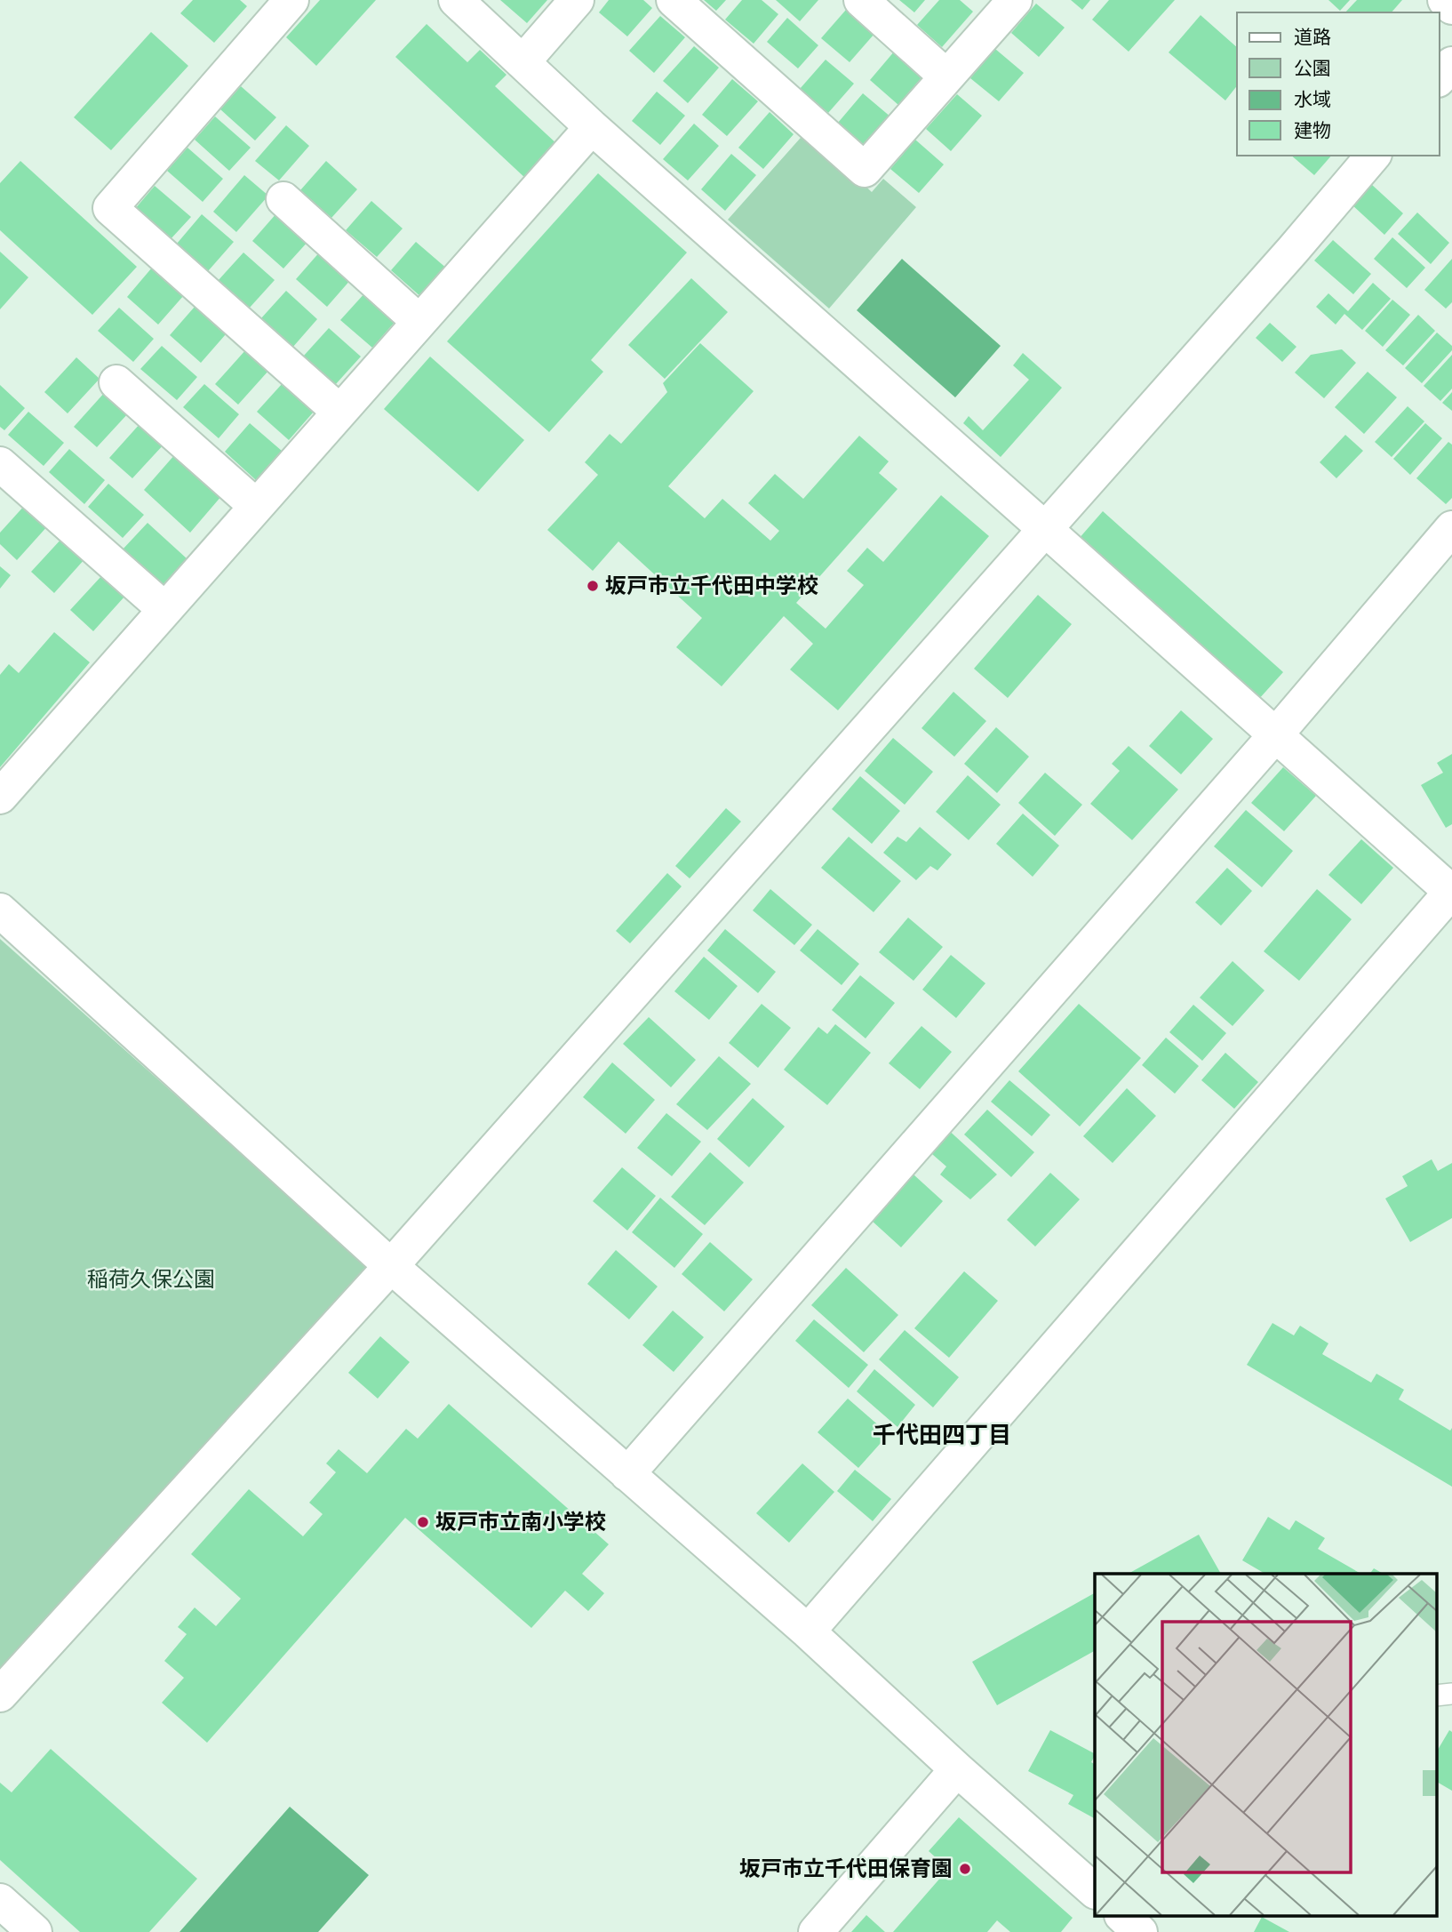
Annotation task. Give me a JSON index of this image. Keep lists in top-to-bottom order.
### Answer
{
  "districts": ["千代田四丁目"],
  "parks": ["稲荷久保公園"],
  "places": ["坂戸市立千代田中学校", "坂戸市立南小学校", "坂戸市立千代田保育園"],
  "legend": [
    "道路",
    "公園",
    "水域",
    "建物"
  ]
}
